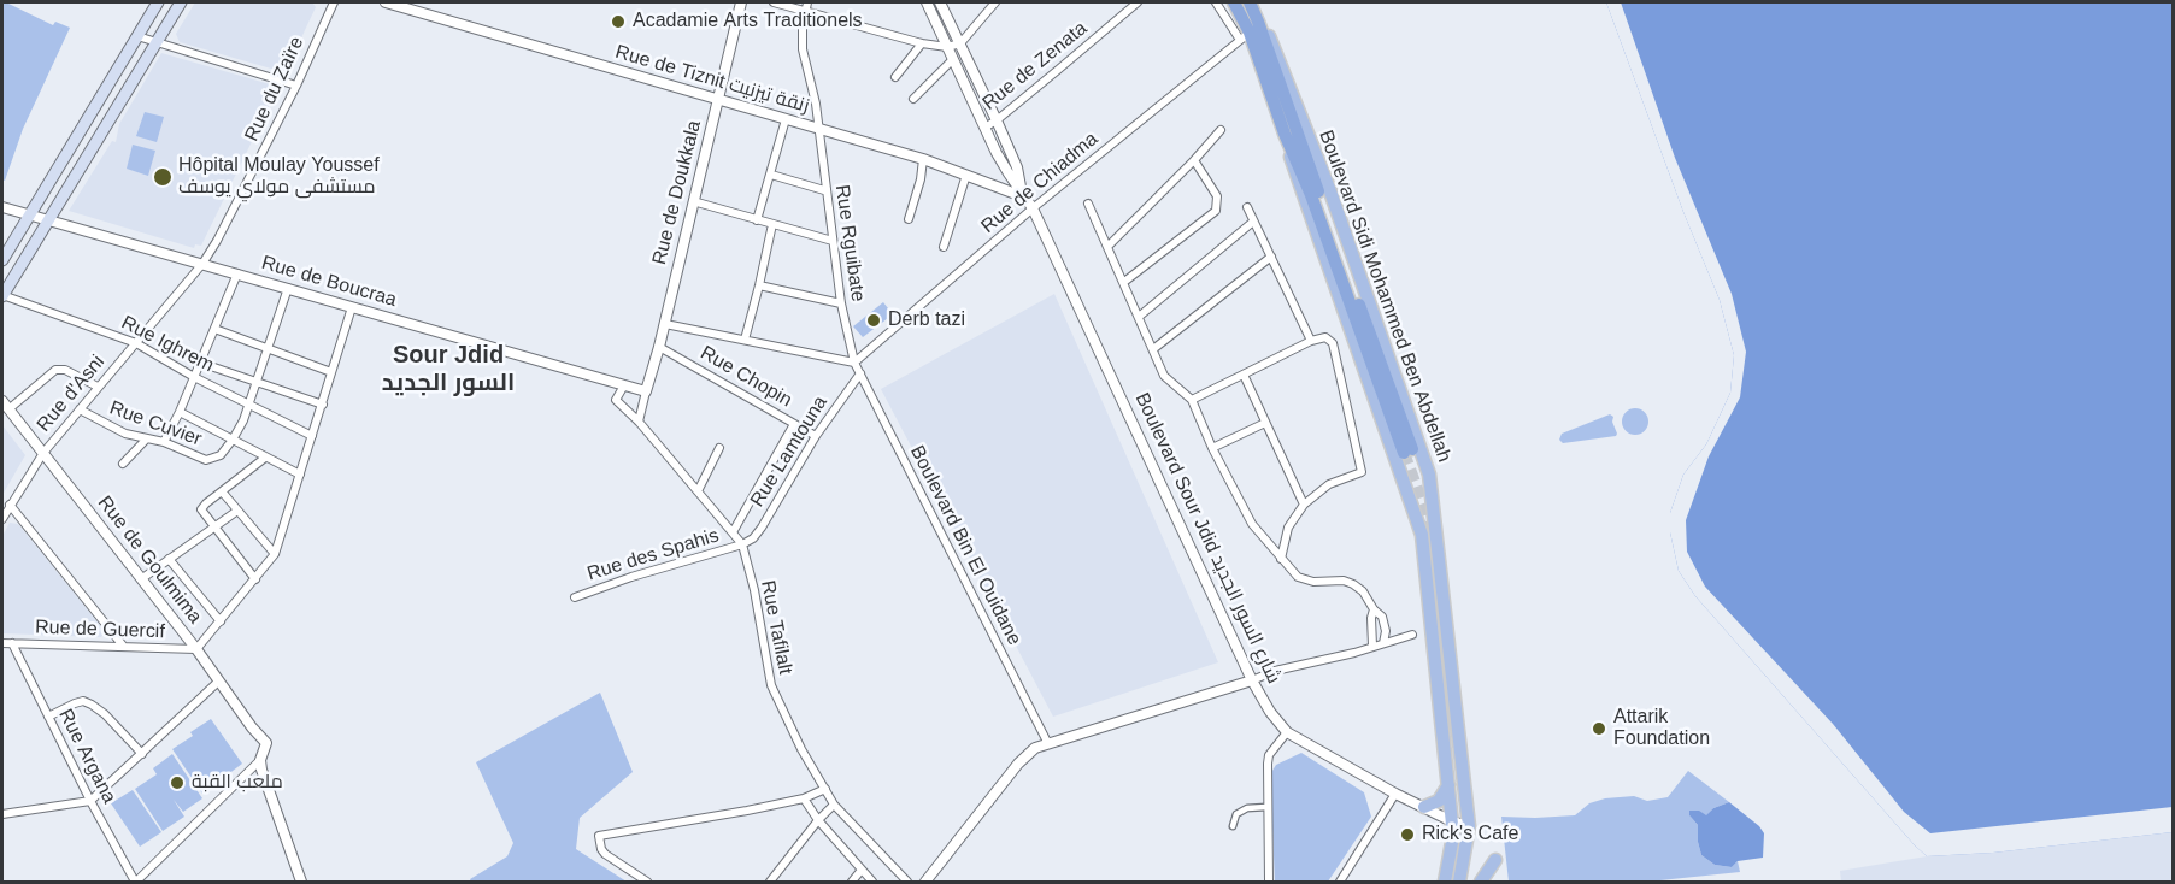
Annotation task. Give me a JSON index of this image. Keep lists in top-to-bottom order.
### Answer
{
  "streets": {
    "highway": ["Boulevard Sidi Mohammed Ben Abdellah"],
    "street": [
      "Rue de Zenata",
      "Rue de Tiznit زنقة تيزنيت",
      "Rue du Zaïre",
      "Rue de Chiadma",
      "Rue de Doukkala",
      "Rue Rguibate",
      "Rue de Boucraa",
      "Rue Ighrem",
      "Rue Chopin",
      "Rue d'Asni",
      "Rue Cuvier",
      "Rue Lamtouna",
      "Boulevard Sour Jdid شارع السور الجديد",
      "Boulevard Bin El Ouidane",
      "Rue des Spahis",
      "Rue de Goulmima",
      "Rue Tafilalt",
      "Rue de Guercif",
      "Rue Argana"
    ]
  },
  "crossings": [
    ["Rue de Zenata", "Boulevard Sour Jdid شارع السور الجديد"],
    ["Rue de Tiznit زنقة تيزنيت", "Rue de Doukkala"],
    ["Rue de Tiznit زنقة تيزنيت", "Rue Rguibate"],
    ["Rue de Tiznit زنقة تيزنيت", "Boulevard Sour Jdid شارع السور الجديد"],
    ["Rue du Zaïre", "Rue de Boucraa"],
    ["Rue du Zaïre", "Rue d'Asni"],
    ["Rue de Chiadma", "Rue Rguibate"],
    ["Rue de Chiadma", "Boulevard Sidi Mohammed Ben Abdellah"],
    ["Rue de Chiadma", "Boulevard Sour Jdid شارع السور الجديد"],
    ["Rue de Chiadma", "Boulevard Bin El Ouidane"],
    ["Rue de Doukkala", "Rue de Boucraa"],
    ["Rue de Doukkala", "Rue Chopin"],
    ["Rue Rguibate", "Boulevard Bin El Ouidane"],
    ["Rue de Boucraa", "Rue d'Asni"],
    ["Rue de Boucraa", "Rue Tafilalt"],
    ["Boulevard Sidi Mohammed Ben Abdellah", "Boulevard Sour Jdid شارع السور الجديد"],
    ["Rue Ighrem", "Rue d'Asni"],
    ["Rue Chopin", "Rue Lamtouna"],
    ["Rue d'Asni", "Rue Cuvier"],
    ["Rue d'Asni", "Rue de Goulmima"],
    ["Rue Lamtouna", "Boulevard Bin El Ouidane"],
    ["Rue Lamtouna", "Rue des Spahis"],
    ["Rue Lamtouna", "Rue Tafilalt"],
    ["Rue des Spahis", "Rue Tafilalt"],
    ["Rue de Goulmima", "Rue de Guercif"],
    ["Rue de Guercif", "Rue Argana"]
  ],
  "districts": ["Sour Jdid السور الجديد"],
  "places": [
    "Acadamie Arts Traditionels",
    "Hôpital Moulay Youssef مستشفى مولاي يوسف",
    "Derb tazi",
    "Attarik Foundation",
    "ملعب القبة",
    "Rick's Cafe"
  ]
}
